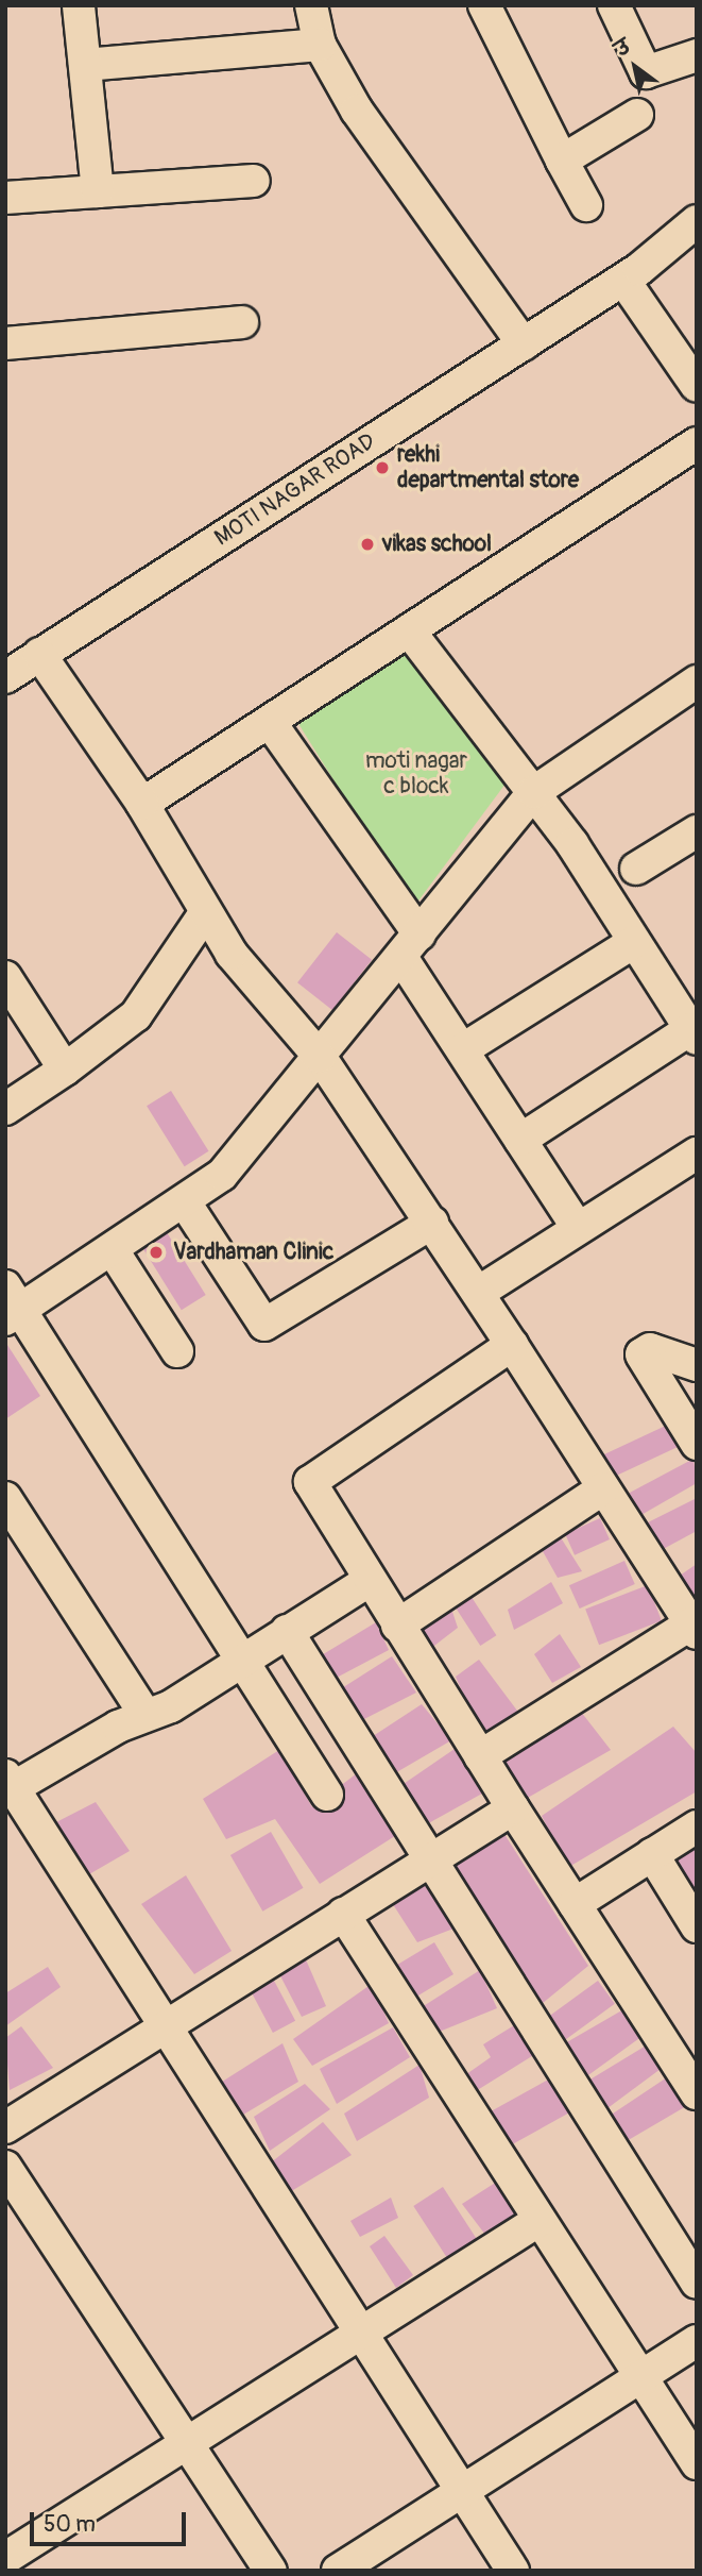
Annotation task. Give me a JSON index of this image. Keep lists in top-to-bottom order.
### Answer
{
  "streets": {
    "street": ["MOTI NAGAR ROAD"]
  },
  "parks": ["moti nagar c block"],
  "places": ["rekhi departmental store", "vikas school", "Vardhaman Clinic"],
  "scale_bar": "50 m",
  "north": "top left"
}
